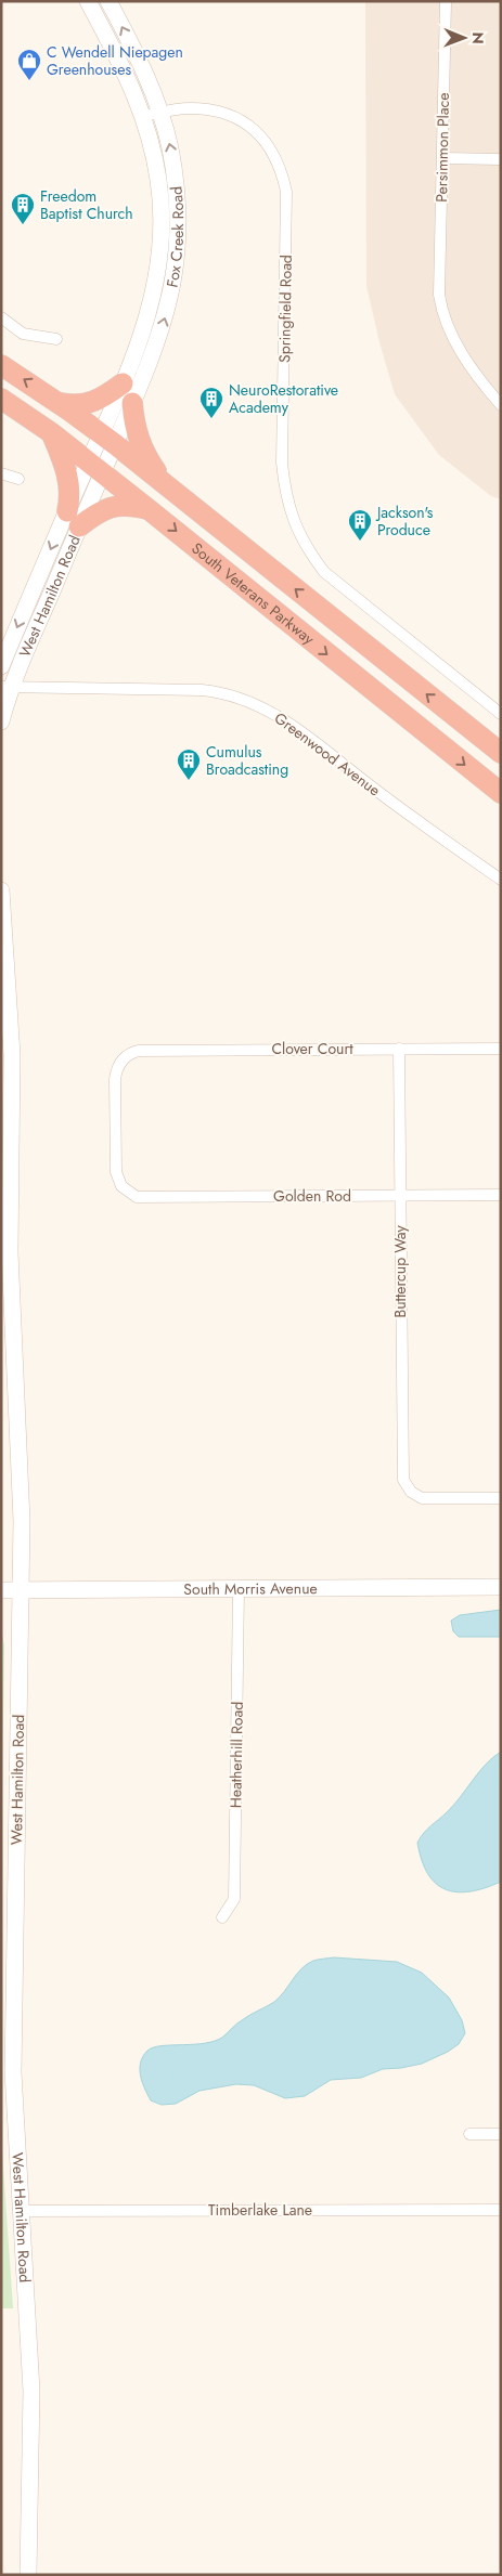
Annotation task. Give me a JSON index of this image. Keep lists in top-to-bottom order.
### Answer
{
  "streets": {
    "highway": ["South Veterans Parkway"],
    "main road": ["Fox Creek Road", "West Hamilton Road", "South Morris Avenue"],
    "street": [
      "Persimmon Place",
      "Springfield Road",
      "Greenwood Avenue",
      "Clover Court",
      "Golden Rod",
      "Buttercup Way",
      "Heatherhill Road",
      "Timberlake Lane"
    ]
  },
  "crossings": [
    ["Fox Creek Road", "Springfield Road"],
    ["Fox Creek Road", "South Veterans Parkway"],
    ["Fox Creek Road", "West Hamilton Road"],
    ["South Veterans Parkway", "West Hamilton Road"],
    ["West Hamilton Road", "Greenwood Avenue"],
    ["West Hamilton Road", "South Morris Avenue"],
    ["West Hamilton Road", "Timberlake Lane"],
    ["Clover Court", "Golden Rod"],
    ["Clover Court", "Buttercup Way"],
    ["Golden Rod", "Buttercup Way"],
    ["South Morris Avenue", "Heatherhill Road"]
  ],
  "places": {
    "shop": ["C Wendell Niepagen Greenhouses"],
    "building": [
      "Freedom Baptist Church",
      "NeuroRestorative Academy",
      "Jackson's Produce",
      "Cumulus Broadcasting"
    ]
  },
  "north": "right"
}
